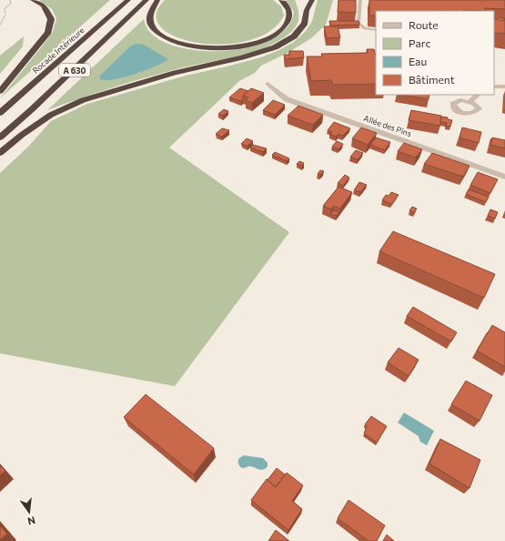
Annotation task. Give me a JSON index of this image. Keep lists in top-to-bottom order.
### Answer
{
  "streets": {
    "highway": ["Rocade Intérieure", "A 630"],
    "street": ["Allée des Pins"]
  },
  "legend": [
    "Route",
    "Parc",
    "Eau",
    "Bâtiment"
  ],
  "north": "bottom"
}
